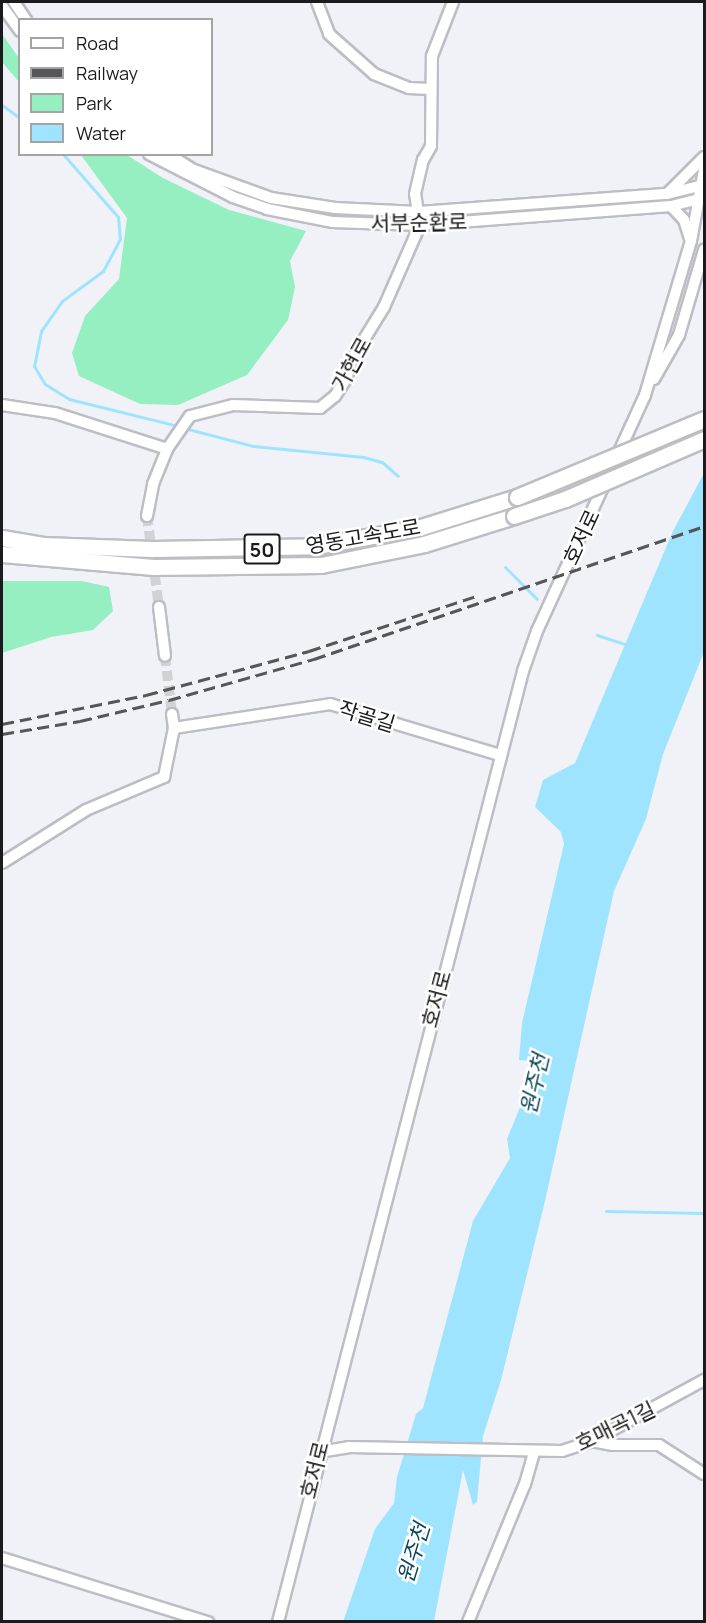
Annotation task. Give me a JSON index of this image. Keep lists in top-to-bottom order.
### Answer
{
  "streets": {
    "highway": ["영동고속도로", "50"],
    "street": [
      "서부순환로",
      "가현로",
      "호저로",
      "작골길",
      "호매곡1길"
    ]
  },
  "crossings": [
    ["서부순환로", "가현로"],
    ["서부순환로", "호저로"],
    ["호저로", "작골길"],
    ["호저로", "호매곡1길"]
  ],
  "water": ["원주천"],
  "legend": [
    "Road",
    "Railway",
    "Park",
    "Water"
  ]
}
